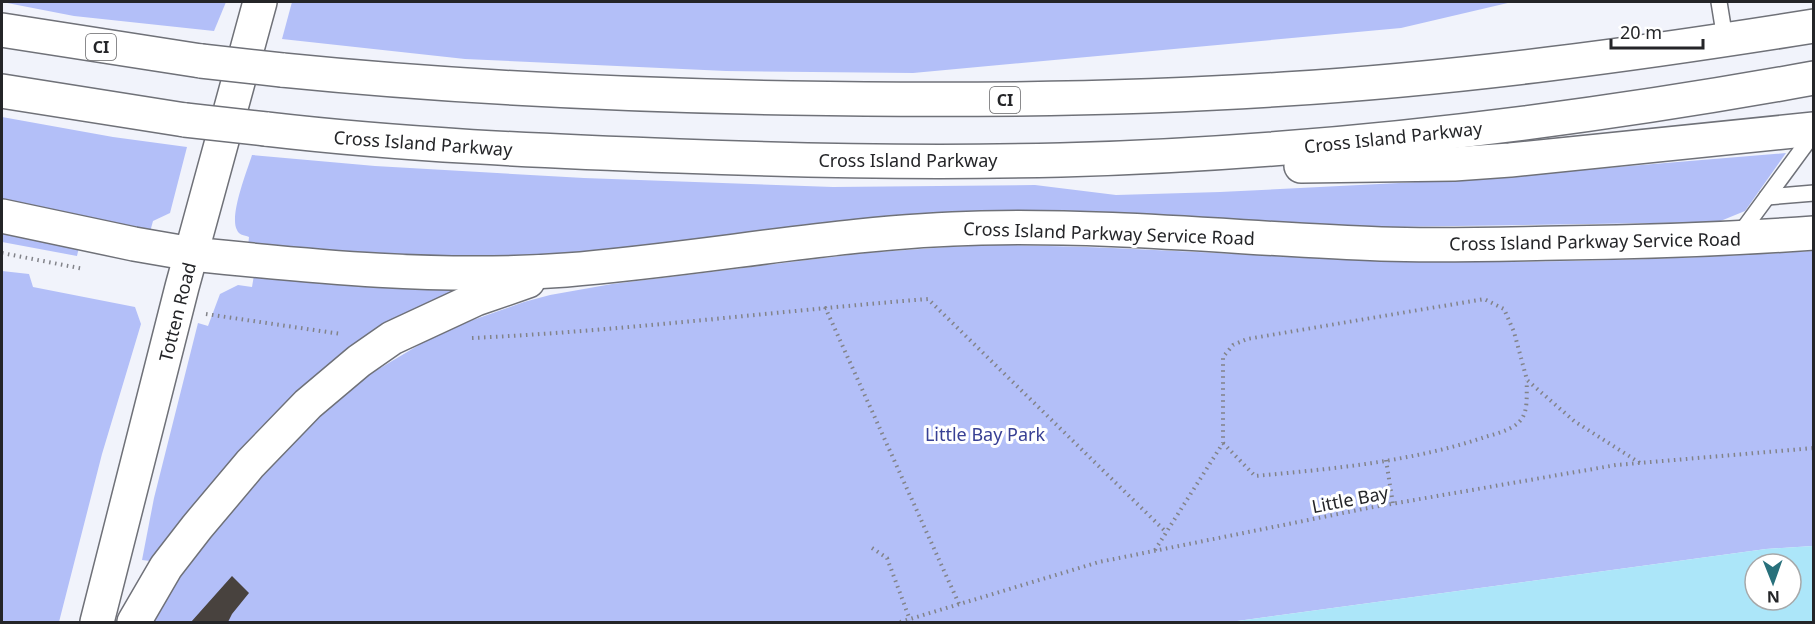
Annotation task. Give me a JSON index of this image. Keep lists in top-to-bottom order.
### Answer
{
  "streets": {
    "main road": [
      "CI",
      "Cross Island Parkway",
      "Cross Island Parkway Service Road",
      "Totten Road"
    ],
    "path": ["Little Bay"]
  },
  "crossings": [
    ["Cross Island Parkway Service Road", "Totten Road"]
  ],
  "parks": ["Little Bay Park"],
  "scale_bar": "20 m",
  "north": "bottom"
}
